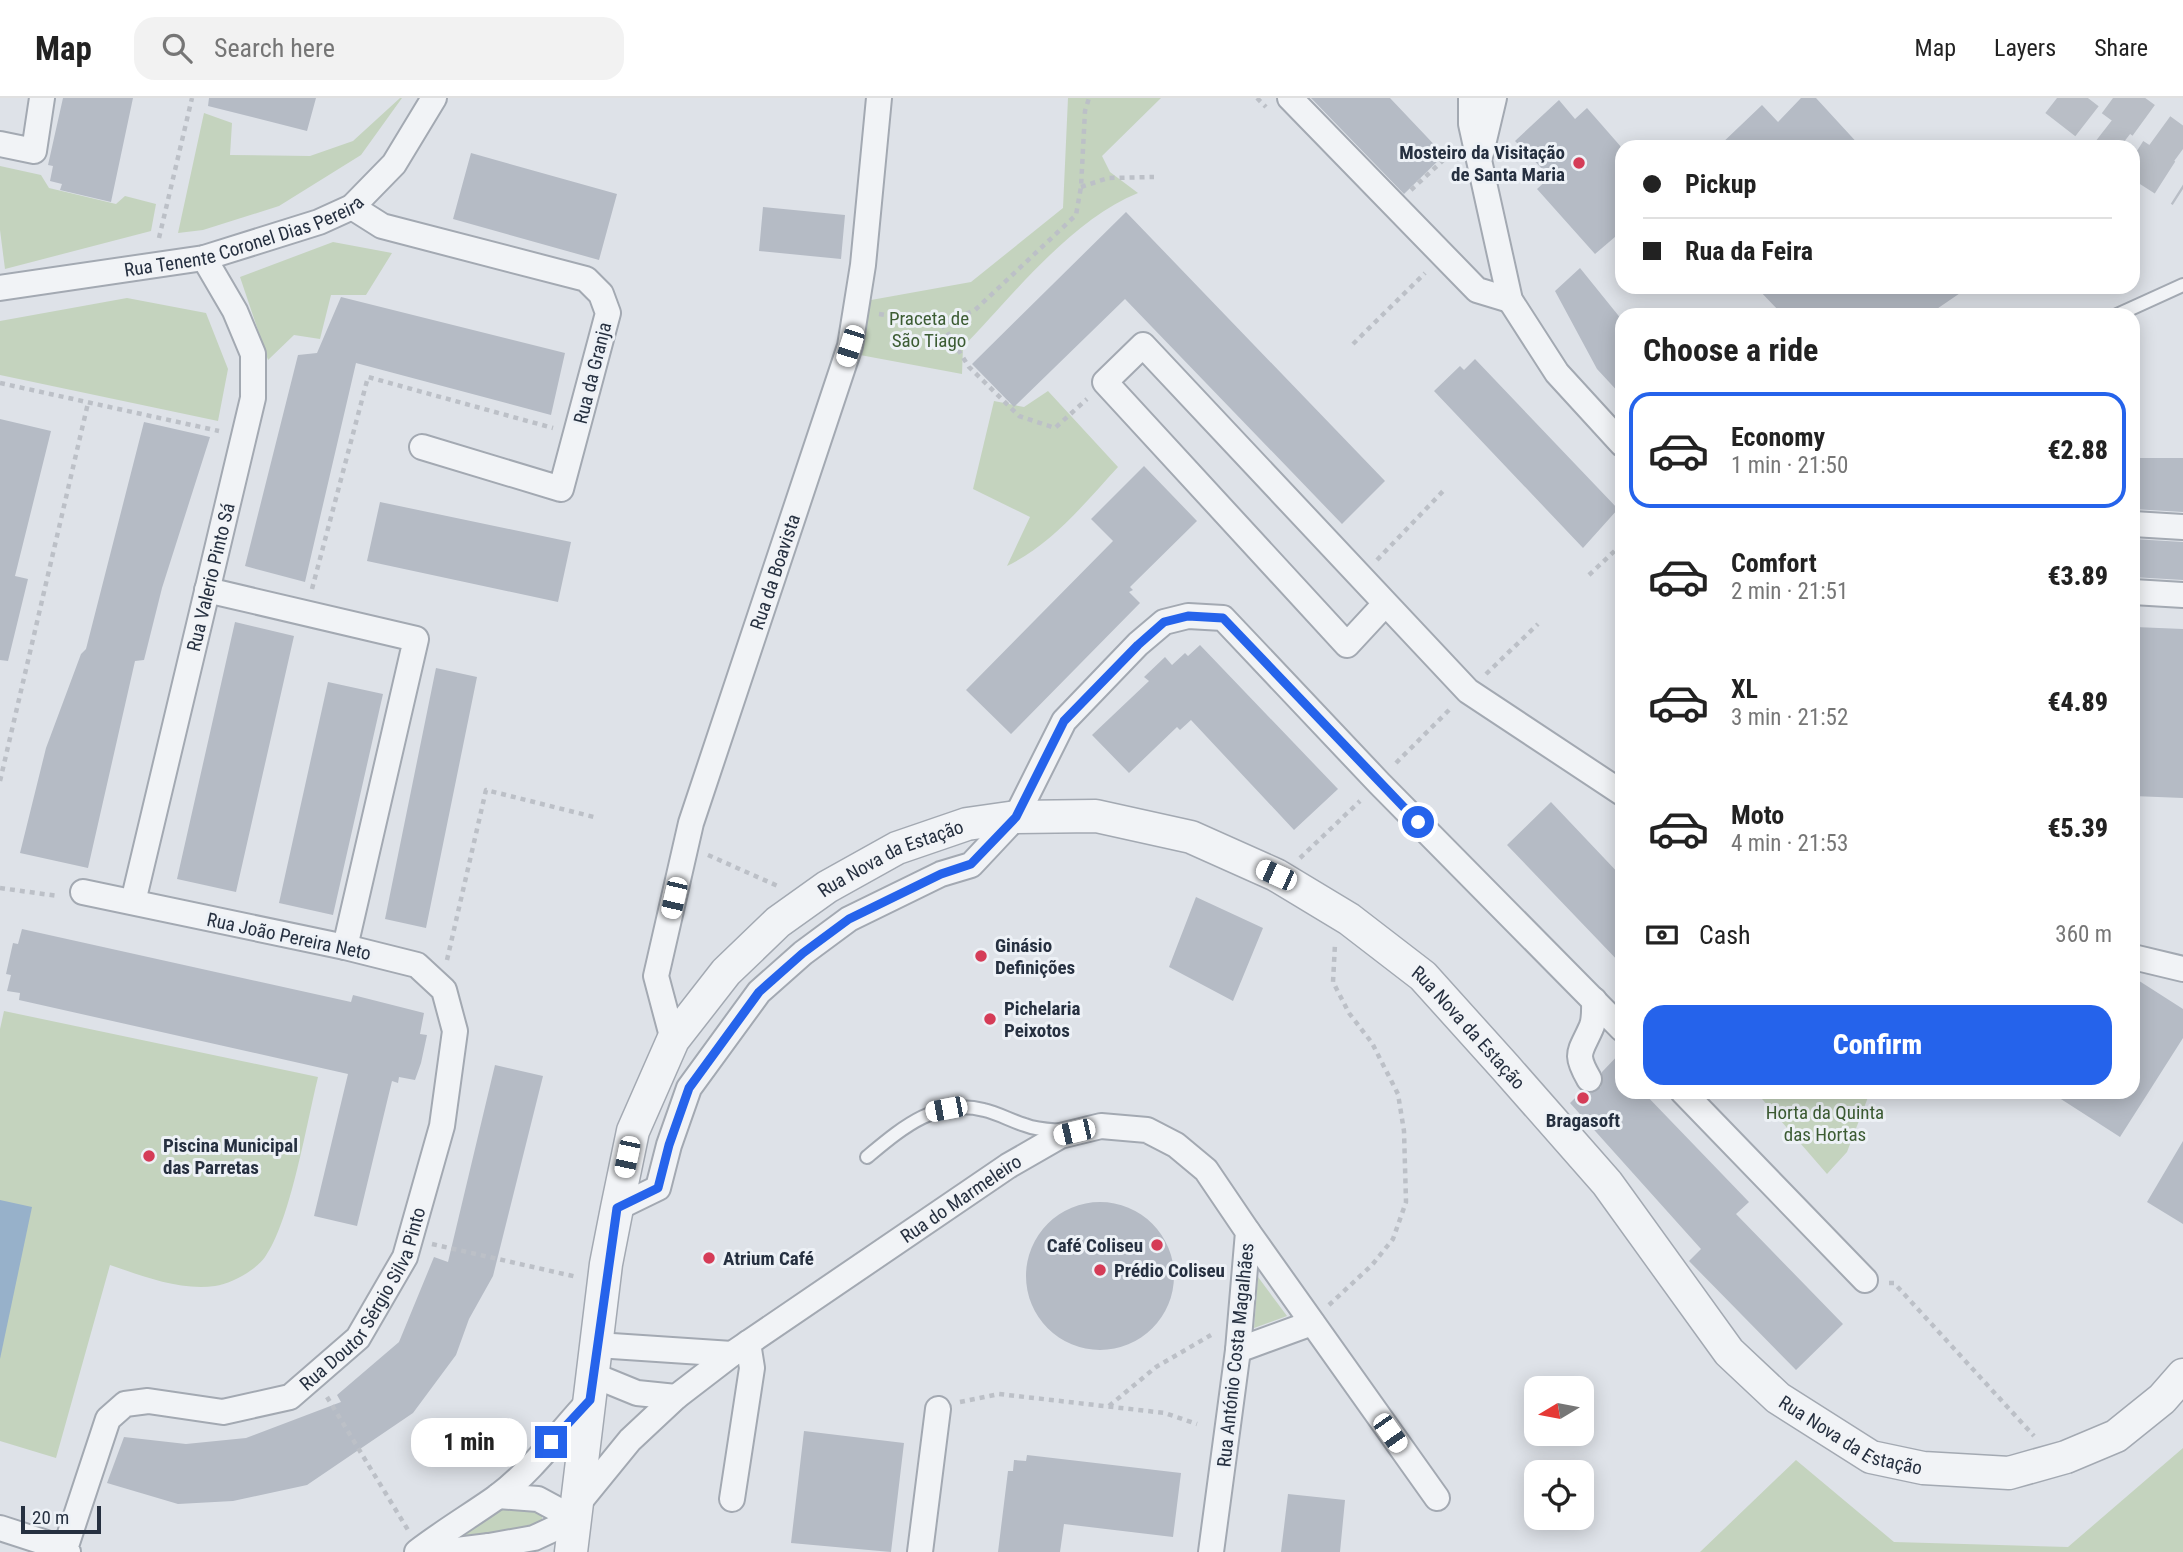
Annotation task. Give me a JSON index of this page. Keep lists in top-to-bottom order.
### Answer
{
  "streets": {
    "street": [
      "Rua Tenente Coronel Dias Pereira",
      "Rua da Granja",
      "Rua da Boavista",
      "Rua Valerio Pinto Sá",
      "Rua Nova da Estação",
      "Rua João Pereira Neto",
      "Rua do Marmeleiro",
      "Rua Doutor Sérgio Silva Pinto",
      "Rua António Costa Magalhães"
    ]
  },
  "crossings": [
    ["Rua Tenente Coronel Dias Pereira", "Rua da Granja"],
    ["Rua Tenente Coronel Dias Pereira", "Rua Valerio Pinto Sá"],
    ["Rua da Boavista", "Rua Nova da Estação"],
    ["Rua Valerio Pinto Sá", "Rua João Pereira Neto"],
    ["Rua Nova da Estação", "Rua do Marmeleiro"],
    ["Rua João Pereira Neto", "Rua Doutor Sérgio Silva Pinto"],
    ["Rua do Marmeleiro", "Rua António Costa Magalhães"]
  ],
  "parks": ["Praceta de São Tiago", "Horta da Quinta das Hortas"],
  "places": [
    "Mosteiro da Visitação de Santa Maria",
    "Ginásio Definições",
    "Pichelaria Peixotos",
    "Bragasoft",
    "Piscina Municipal das Parretas",
    "Café Coliseu",
    "Atrium Café",
    "Prédio Coliseu"
  ],
  "scale_bar": "20 m",
  "north": "left",
  "page": {
    "header": "Map",
    "search": "Search here",
    "nav": ["Map", "Layers", "Share"],
    "banner": ["Pickup", "Rua da Feira"],
    "heading": "Choose a ride",
    "list": [
      {
        "name": "Economy",
        "note": "1 min · 21:50",
        "value": "€2.88"
      },
      {
        "name": "Comfort",
        "note": "2 min · 21:51",
        "value": "€3.89"
      },
      {
        "name": "XL",
        "note": "3 min · 21:52",
        "value": "€4.89"
      },
      {
        "name": "Moto",
        "note": "4 min · 21:53",
        "value": "€5.39"
      }
    ],
    "pay": ["Cash", "360 m"],
    "buttons": "Confirm",
    "bubble": "1 min",
    "scale": "20 m"
  }
}
